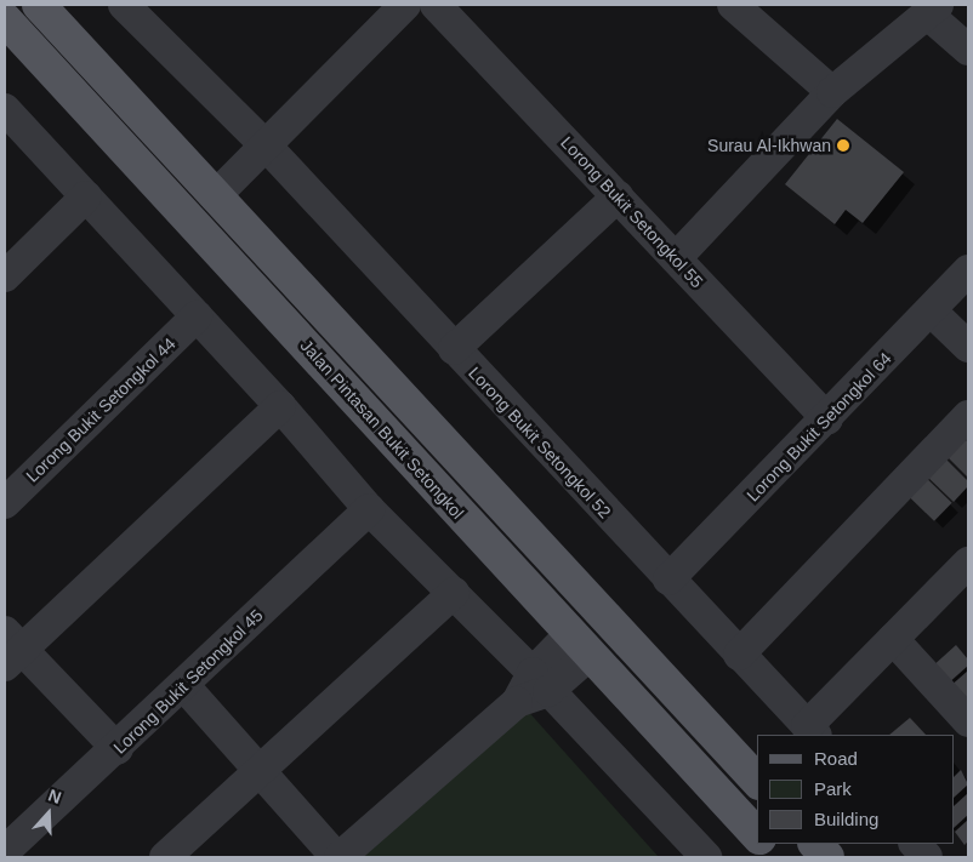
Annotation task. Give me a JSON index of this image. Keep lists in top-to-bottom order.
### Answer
{
  "streets": {
    "main road": ["Jalan Pintasan Bukit Setongkol"],
    "street": [
      "Lorong Bukit Setongkol 55",
      "Lorong Bukit Setongkol 44",
      "Lorong Bukit Setongkol 64",
      "Lorong Bukit Setongkol 52",
      "Lorong Bukit Setongkol 45"
    ]
  },
  "crossings": [
    ["Lorong Bukit Setongkol 55", "Lorong Bukit Setongkol 64"],
    ["Lorong Bukit Setongkol 64", "Lorong Bukit Setongkol 52"]
  ],
  "places": ["Surau Al-Ikhwan"],
  "legend": ["Road", "Park", "Building"],
  "north": "top"
}
